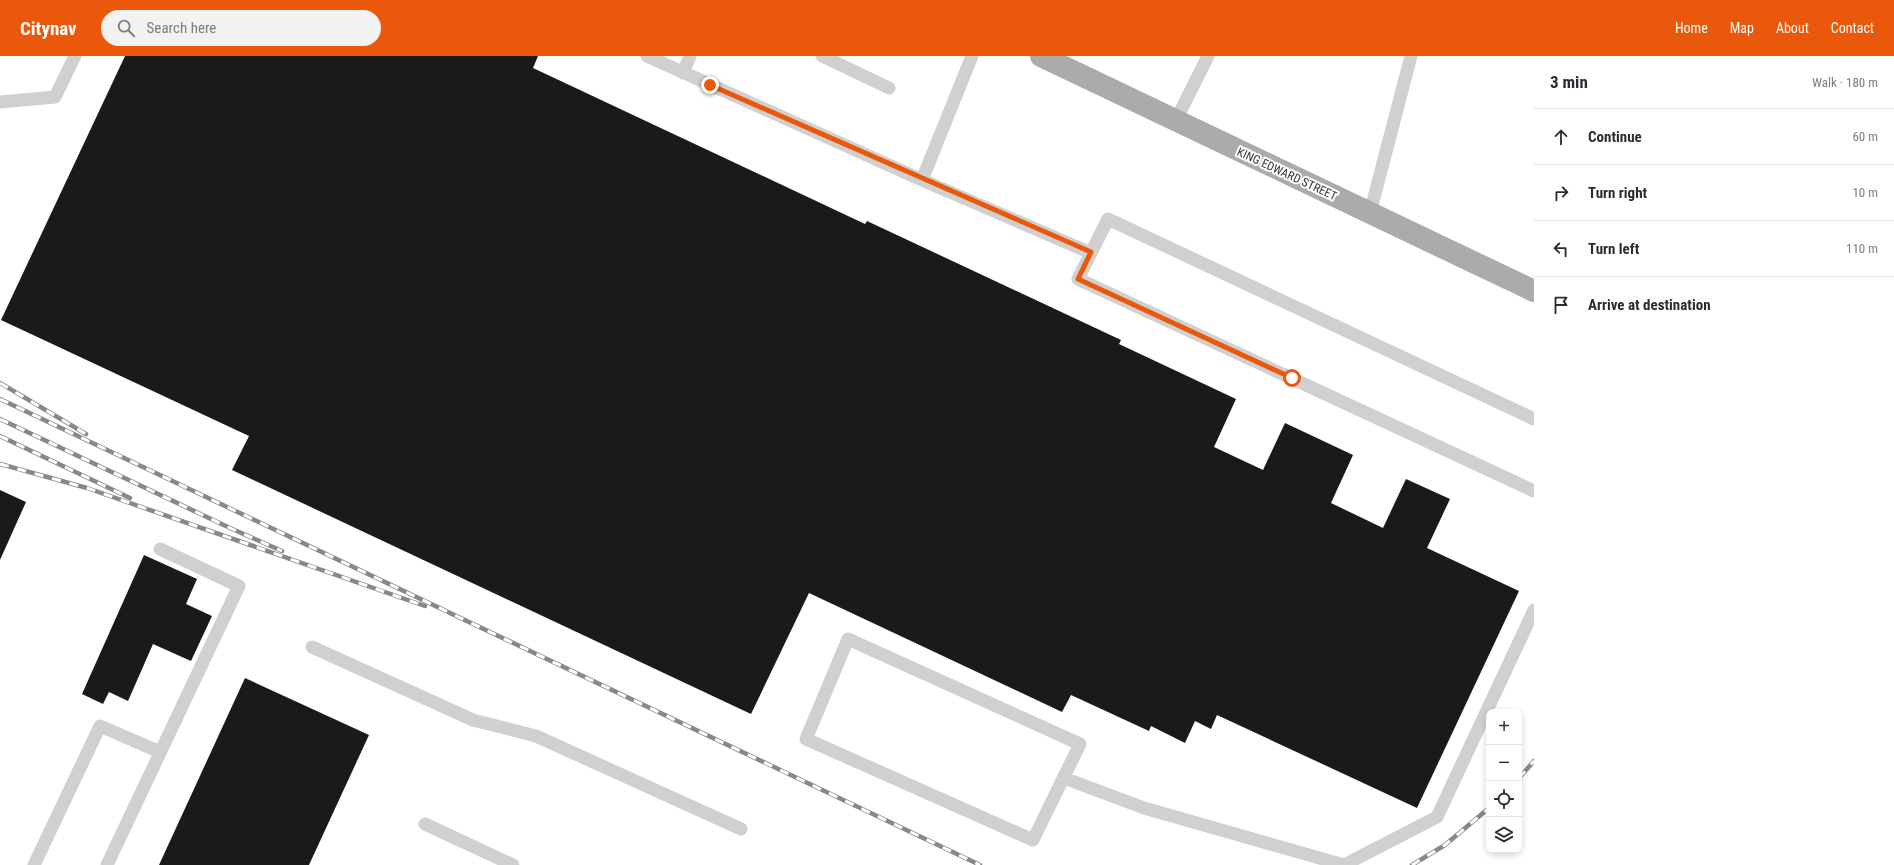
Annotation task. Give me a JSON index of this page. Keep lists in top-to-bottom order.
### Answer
{
  "streets": {
    "main road": ["KING EDWARD STREET"]
  },
  "page": {
    "header": "Citynav",
    "search": "Search here",
    "nav": [
      "Home",
      "Map",
      "About",
      "Contact"
    ],
    "heading": ["3 min", "Walk · 180 m"],
    "list": [
      ["Continue", "60 m"],
      ["Turn right", "10 m"],
      ["Turn left", "110 m"],
      "Arrive at destination"
    ],
    "map_buttons": ["+", "−"]
  }
}
